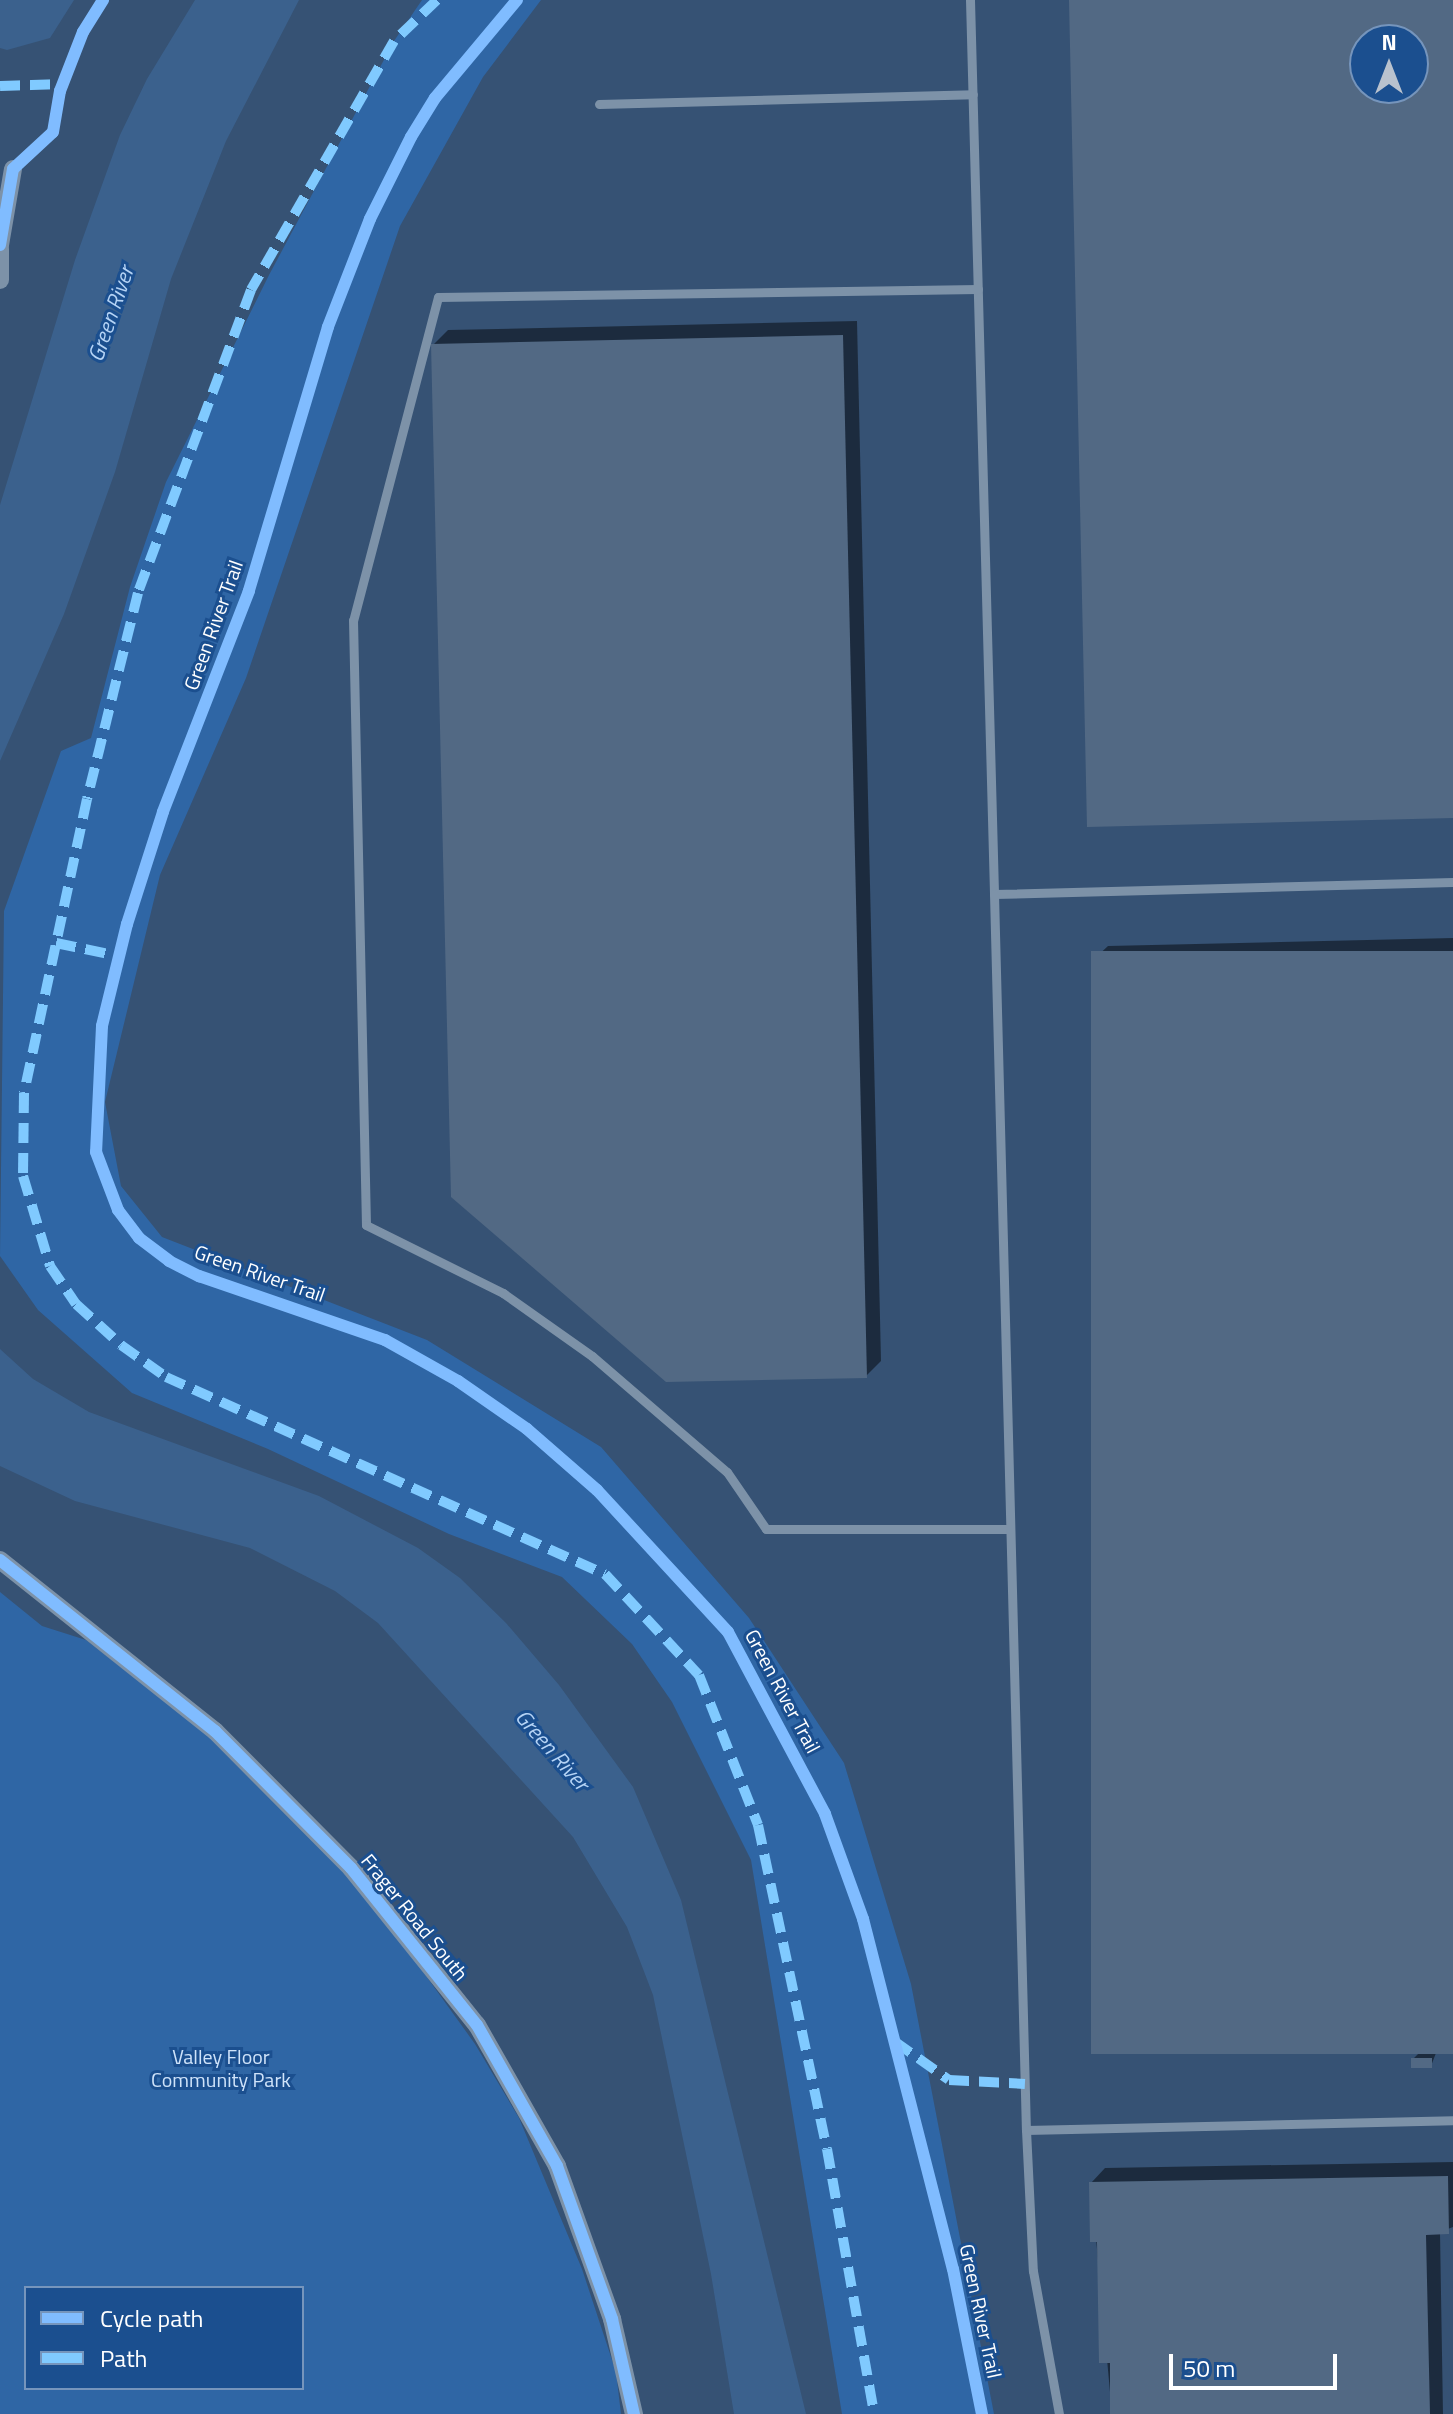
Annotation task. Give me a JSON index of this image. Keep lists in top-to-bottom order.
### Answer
{
  "streets": {
    "street": ["Frager Road South"],
    "cycle path": ["Green River Trail"]
  },
  "water": ["Green River"],
  "parks": ["Valley Floor Community Park"],
  "legend": ["Cycle path", "Path"],
  "scale_bar": "50 m",
  "north": "top"
}
